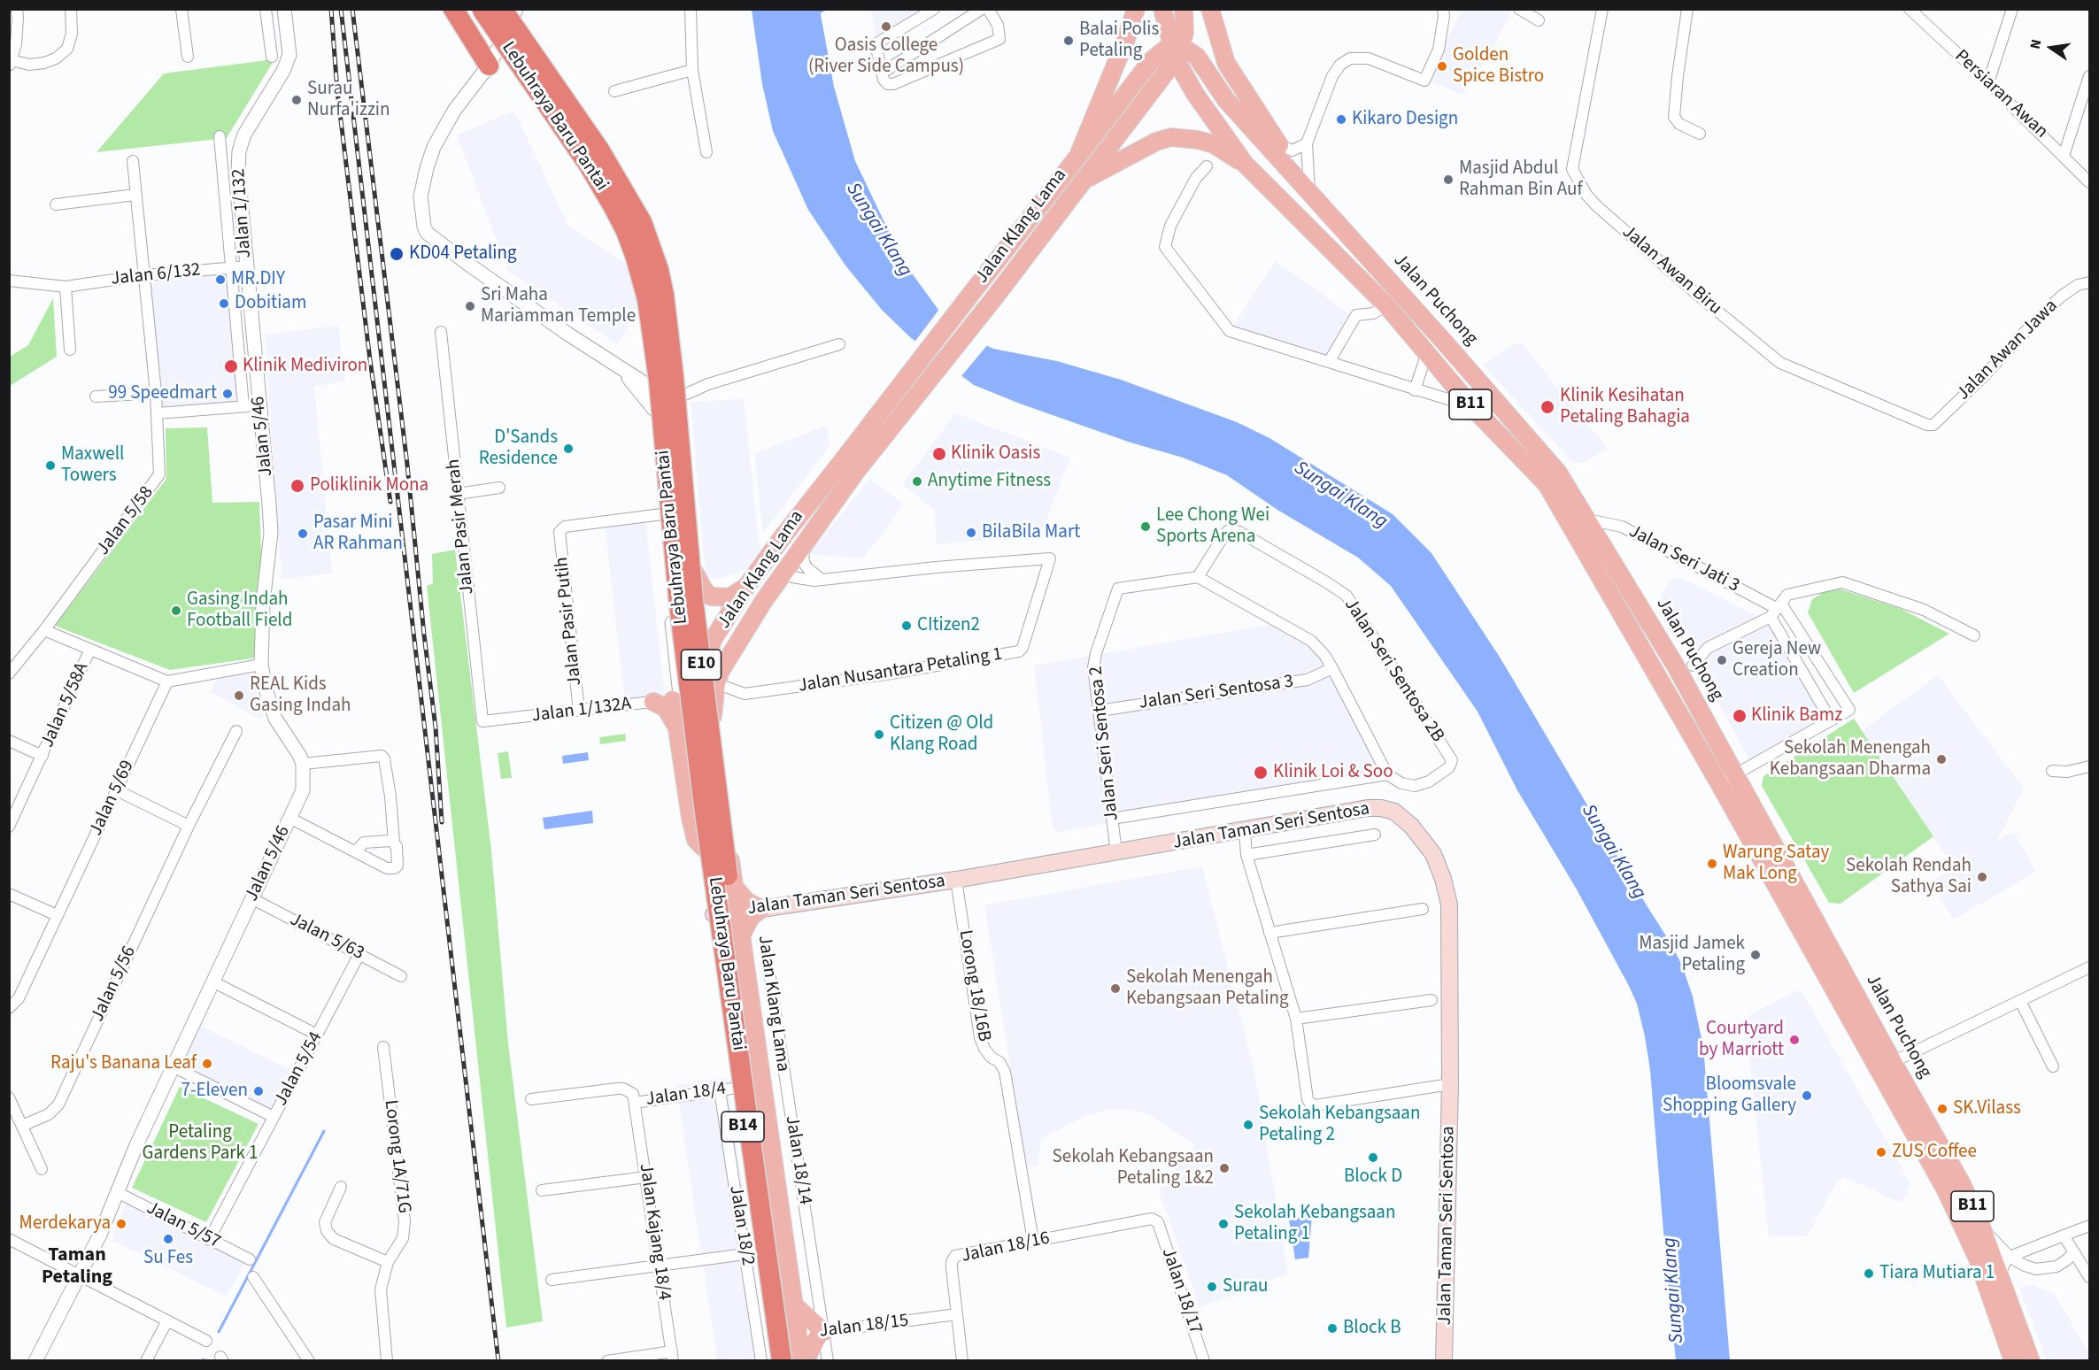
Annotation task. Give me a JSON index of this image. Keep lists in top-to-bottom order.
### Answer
{
  "streets": {
    "highway": ["Lebuhraya Baru Pantai", "E10"],
    "main road": [
      "Jalan Klang Lama",
      "Jalan Puchong",
      "B11",
      "Jalan Taman Seri Sentosa",
      "B14"
    ],
    "street": [
      "Persiaran Awan",
      "Jalan 1/132",
      "Jalan Awan Biru",
      "Jalan 6/132",
      "Jalan Awan Jawa",
      "Jalan 5/46",
      "Jalan 5/58",
      "Jalan Pasir Merah",
      "Jalan Seri Jati 3",
      "Jalan Pasir Putih",
      "Jalan Nusantara Petaling 1",
      "Jalan Seri Sentosa 2B",
      "Jalan Seri Sentosa 3",
      "Jalan 5/58A",
      "Jalan 1/132A",
      "Jalan Seri Sentosa 2",
      "Jalan 5/69",
      "Jalan 5/63",
      "Jalan 5/56",
      "Lorong 18/16B",
      "Jalan 5/54",
      "Jalan 18/4",
      "Lorong 1A/71G",
      "Jalan 18/14",
      "Jalan 5/57",
      "Jalan 18/2",
      "Jalan Kajang 18/4",
      "Jalan 18/16",
      "Jalan 18/17",
      "Jalan 18/15"
    ]
  },
  "crossings": [
    ["Jalan 1/132", "Jalan 6/132"],
    ["Jalan 1/132", "Jalan 5/46"],
    ["Jalan Klang Lama", "Jalan Puchong"],
    ["Jalan Klang Lama", "Jalan Nusantara Petaling 1"],
    ["Jalan Klang Lama", "Jalan Taman Seri Sentosa"],
    ["Jalan Klang Lama", "Jalan 18/4"],
    ["Jalan Klang Lama", "Jalan 18/15"],
    ["Jalan Awan Biru", "Jalan Awan Jawa"],
    ["Jalan 6/132", "Jalan 5/46"],
    ["Jalan 6/132", "Jalan 5/58"],
    ["Jalan Puchong", "Jalan Seri Jati 3"],
    ["Jalan 5/46", "Jalan 5/63"],
    ["Jalan 5/46", "Jalan 5/57"],
    ["Jalan Pasir Merah", "Jalan 1/132A"],
    ["Jalan Pasir Putih", "Jalan 1/132A"],
    ["Jalan Seri Sentosa 2B", "Jalan Seri Sentosa 2"],
    ["Jalan Seri Sentosa 3", "Jalan Seri Sentosa 2"],
    ["Jalan Seri Sentosa 2", "Jalan Taman Seri Sentosa"],
    ["Jalan Taman Seri Sentosa", "Lorong 18/16B"],
    ["Jalan 5/63", "Jalan 5/54"],
    ["Lorong 18/16B", "Jalan 18/16"],
    ["Jalan 5/54", "Jalan 5/57"],
    ["Jalan 18/4", "Jalan 18/2"],
    ["Jalan 18/4", "Jalan Kajang 18/4"],
    ["Jalan 18/14", "Jalan 18/15"],
    ["Jalan 18/16", "Jalan 18/17"],
    ["Jalan 18/16", "Jalan 18/15"]
  ],
  "districts": ["Taman Petaling"],
  "water": ["Sungai Klang"],
  "parks": ["Petaling Gardens Park 1"],
  "places": [
    "Oasis College (River Side Campus)",
    "Balai Polis Petaling",
    "Golden Spice Bistro",
    "Surau Nurfa'izzin",
    "Kikaro Design",
    "Masjid Abdul Rahman Bin Auf",
    "KD04 Petaling",
    "MR.DIY",
    "Dobitiam",
    "Sri Maha Mariamman Temple",
    "Klinik Mediviron",
    "99 Speedmart",
    "Klinik Kesihatan Petaling Bahagia",
    "D'Sands Residence",
    "Klinik Oasis",
    "Maxwell Towers",
    "Anytime Fitness",
    "Poliklinik Mona",
    "Lee Chong Wei Sports Arena",
    "BilaBila Mart",
    "Pasar Mini AR Rahman",
    "Gasing Indah Football Field",
    "CItizen2",
    "Gereja New Creation",
    "REAL Kids Gasing Indah",
    "Klinik Bamz",
    "Citizen @ Old Klang Road",
    "Sekolah Menengah Kebangsaan Dharma",
    "Klinik Loi & Soo",
    "Warung Satay Mak Long",
    "Sekolah Rendah Sathya Sai",
    "Masjid Jamek Petaling",
    "Sekolah Menengah Kebangsaan Petaling",
    "Courtyard by Marriott",
    "Raju's Banana Leaf",
    "7-Eleven",
    "Bloomsvale Shopping Gallery",
    "SK.Vilass",
    "Sekolah Kebangsaan Petaling 2",
    "ZUS Coffee",
    "Block D",
    "Sekolah Kebangsaan Petaling 1&2",
    "Merdekarya",
    "Sekolah Kebangsaan Petaling 1",
    "Su Fes",
    "Tiara Mutiara 1",
    "Surau",
    "Block B"
  ],
  "north": "left"
}
